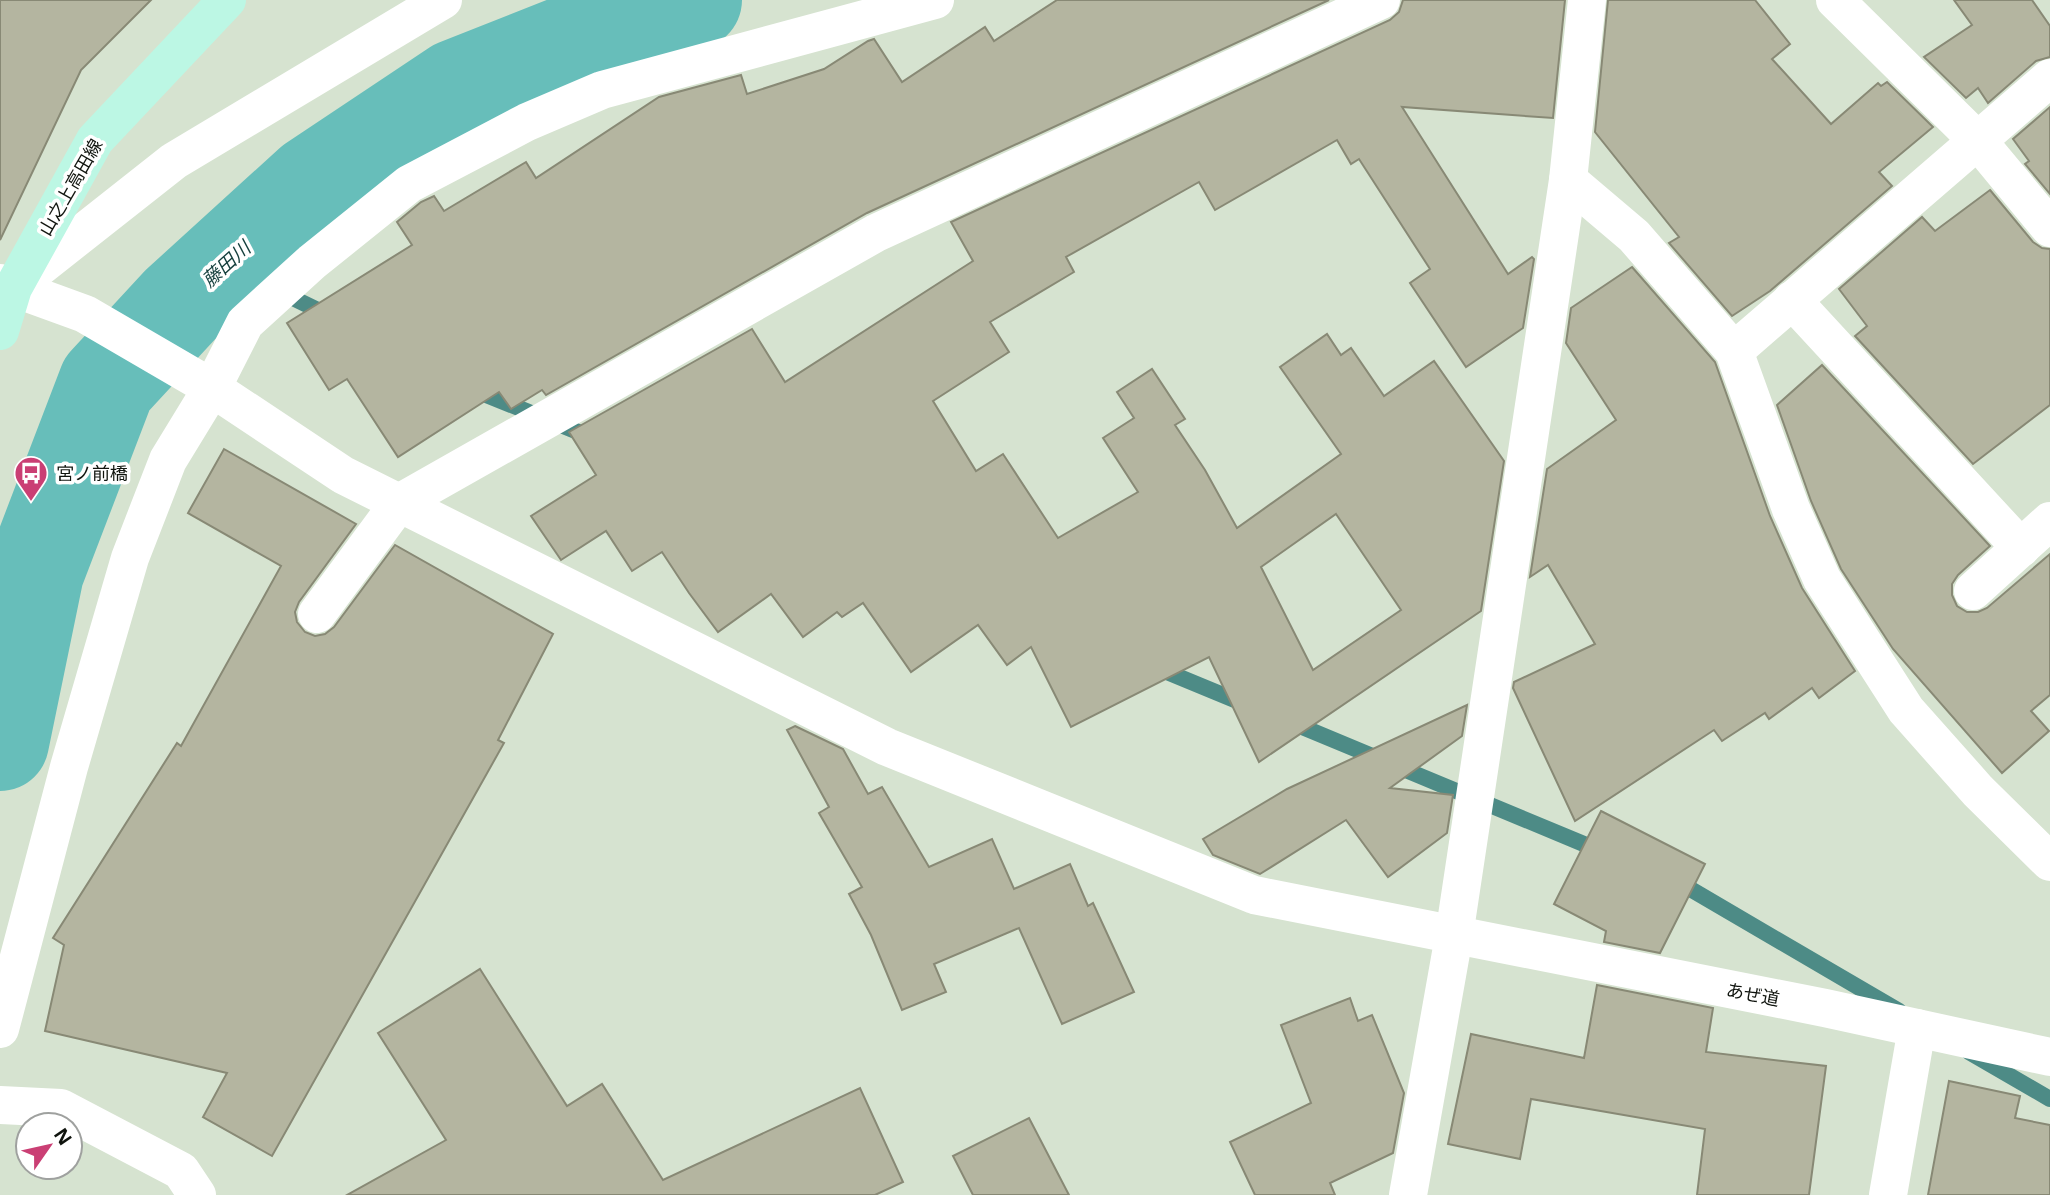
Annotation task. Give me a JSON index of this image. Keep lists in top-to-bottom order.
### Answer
{
  "streets": {
    "street": ["山之上高田線", "あぜ道"]
  },
  "crossings": [
    ["山之上高田線", "あぜ道"]
  ],
  "water": ["藤田川"],
  "places": {
    "bus stop": ["宮ノ前橋"]
  },
  "north": "top right"
}
